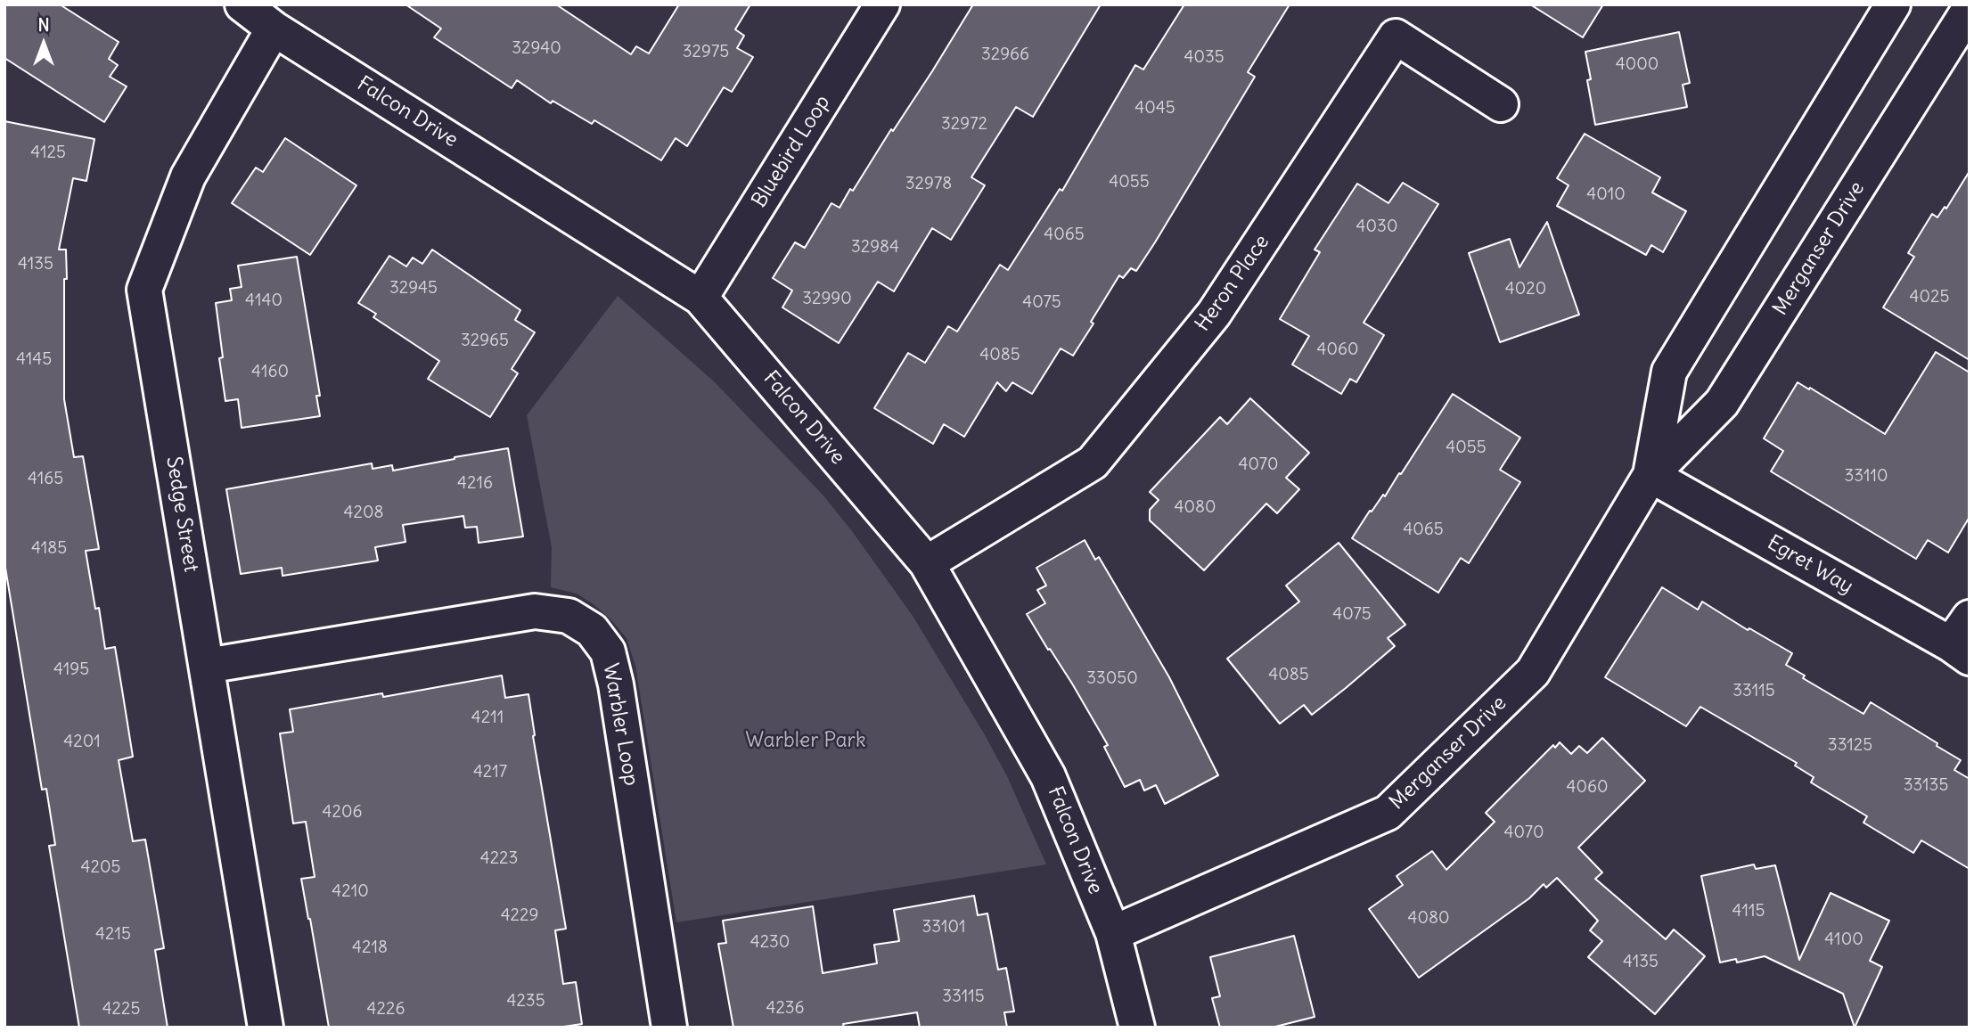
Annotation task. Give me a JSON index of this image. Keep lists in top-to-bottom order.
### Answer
{
  "streets": {
    "street": [
      "Falcon Drive",
      "Bluebird Loop",
      "Merganser Drive",
      "Heron Place",
      "Sedge Street",
      "Egret Way",
      "Warbler Loop"
    ]
  },
  "crossings": [
    ["Falcon Drive", "Bluebird Loop"],
    ["Falcon Drive", "Merganser Drive"],
    ["Falcon Drive", "Heron Place"],
    ["Falcon Drive", "Sedge Street"],
    ["Merganser Drive", "Egret Way"],
    ["Sedge Street", "Warbler Loop"]
  ],
  "parks": ["Warbler Park"],
  "house_numbers": [
    "32940",
    "32975",
    "32966",
    "4035",
    "4000",
    "4045",
    "32972",
    "4125",
    "4055",
    "32978",
    "4010",
    "4030",
    "4065",
    "32984",
    "4135",
    "32945",
    "4020",
    "4025",
    "32990",
    "4140",
    "4075",
    "32965",
    "4060",
    "4085",
    "4145",
    "4160",
    "4055",
    "4070",
    "33110",
    "4165",
    "4216",
    "4080",
    "4208",
    "4065",
    "4185",
    "4075",
    "4195",
    "4085",
    "33050",
    "33115",
    "4211",
    "4201",
    "33125",
    "4217",
    "33135",
    "4060",
    "4206",
    "4070",
    "4223",
    "4205",
    "4210",
    "4115",
    "4229",
    "4080",
    "33101",
    "4215",
    "4100",
    "4230",
    "4218",
    "4135",
    "33115",
    "4235",
    "4236",
    "4225",
    "4226"
  ],
  "north": "top"
}
